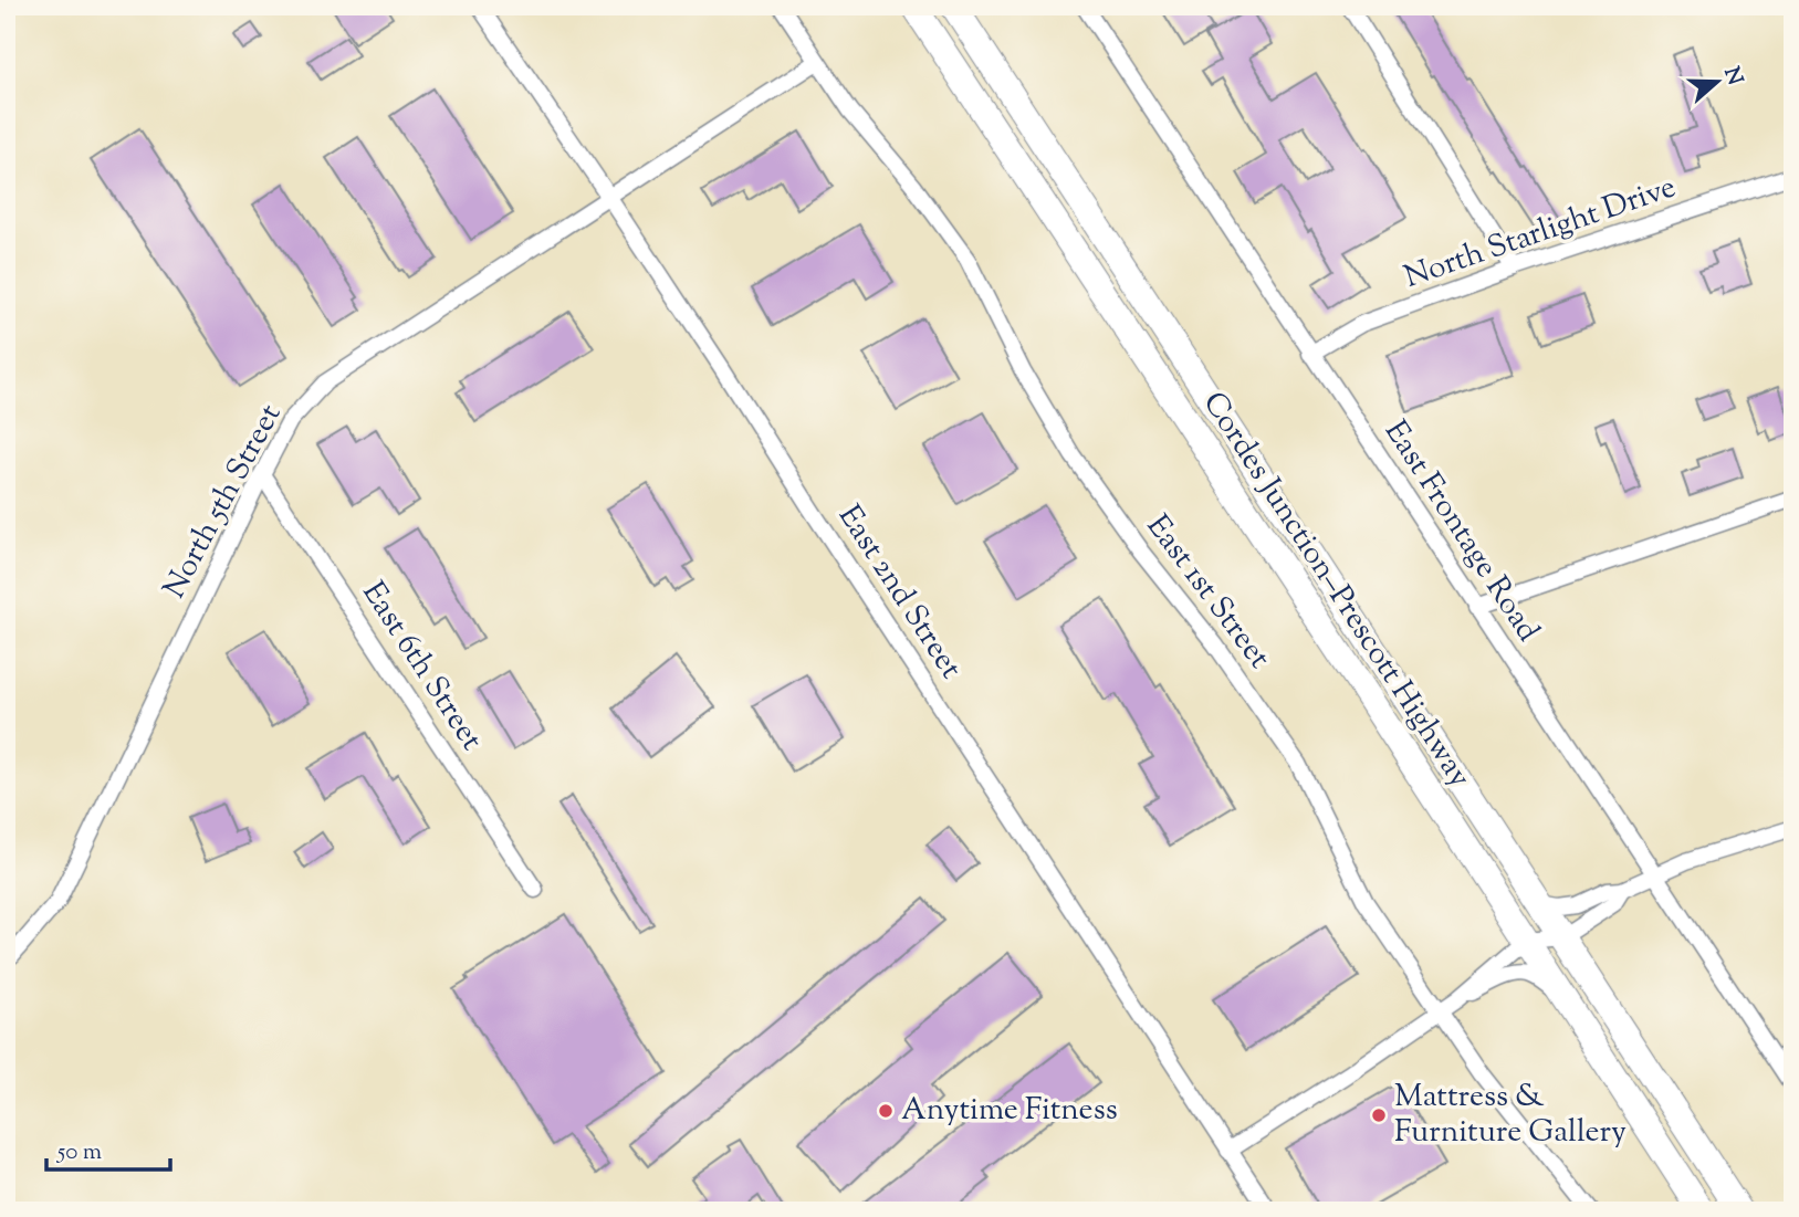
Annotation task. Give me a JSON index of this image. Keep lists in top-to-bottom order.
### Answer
{
  "streets": {
    "main road": ["Cordes Junction–Prescott Highway"],
    "street": [
      "North Starlight Drive",
      "North 5th Street",
      "East Frontage Road",
      "East 2nd Street",
      "East 1st Street",
      "East 6th Street"
    ]
  },
  "crossings": [
    ["North Starlight Drive", "East Frontage Road"],
    ["North 5th Street", "East 2nd Street"],
    ["North 5th Street", "East 1st Street"],
    ["North 5th Street", "East 6th Street"]
  ],
  "places": ["Anytime Fitness", "Mattress & Furniture Gallery"],
  "scale_bar": "50 m",
  "north": "right"
}
